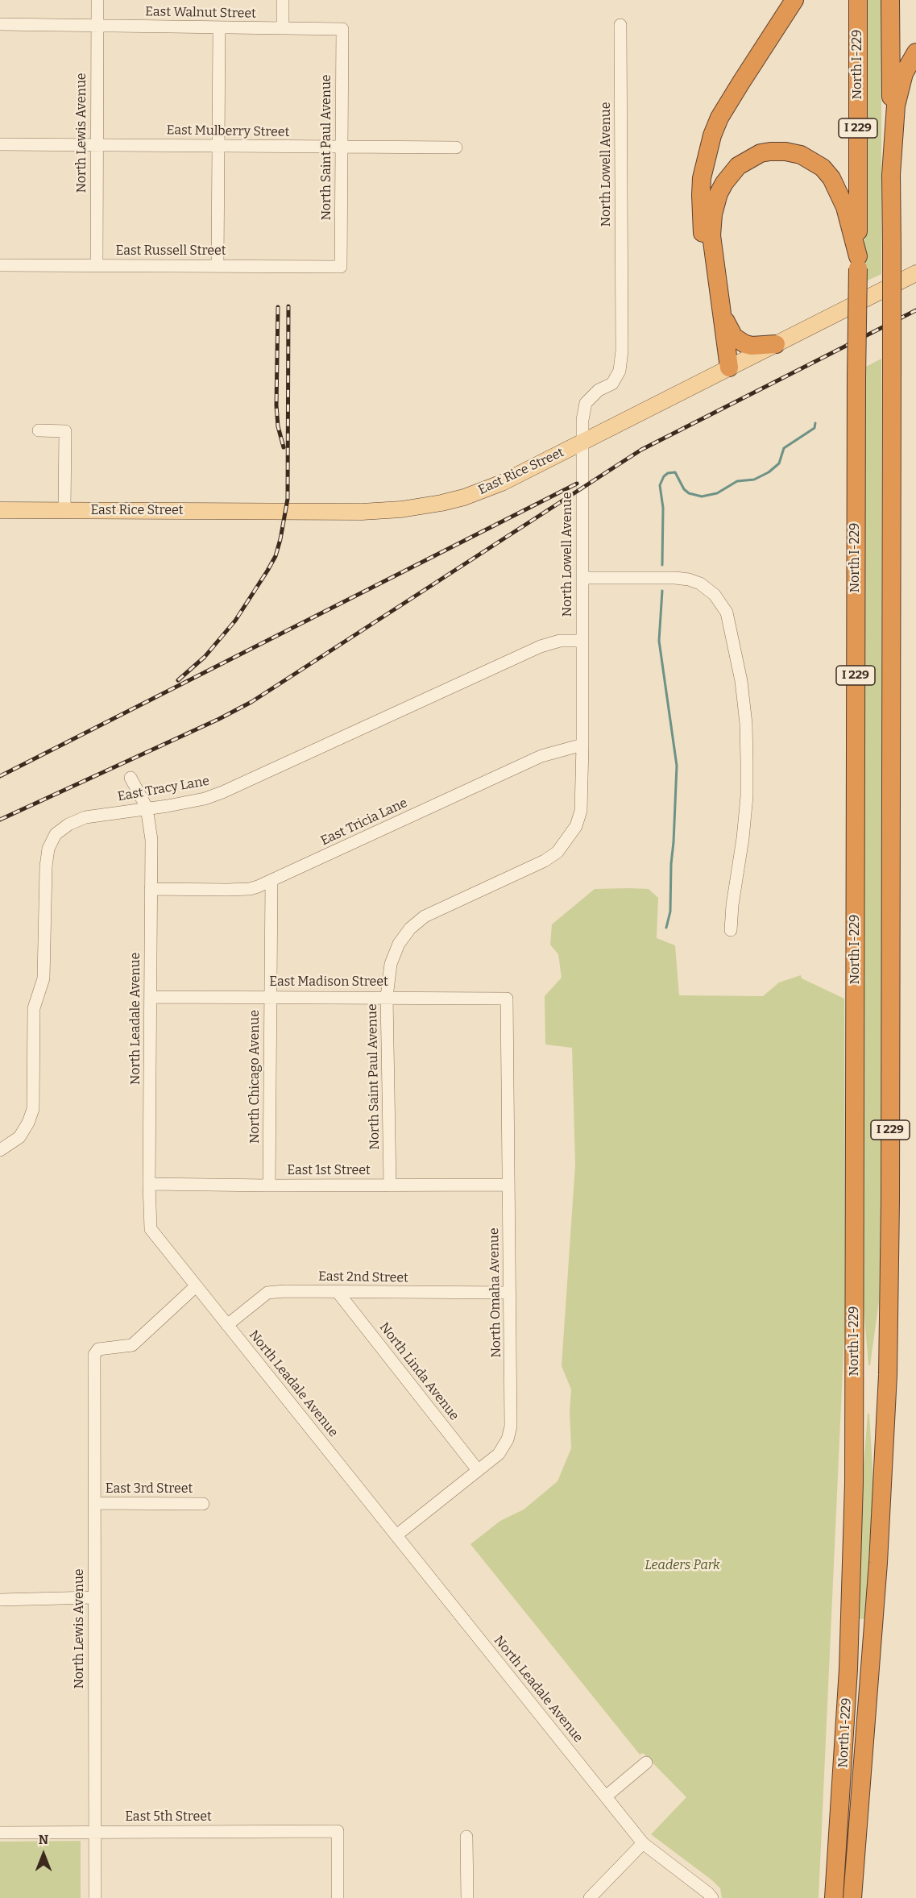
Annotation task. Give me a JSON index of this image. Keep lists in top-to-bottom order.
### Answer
{
  "streets": {
    "highway": ["North I-229", "I 229"],
    "main road": ["East Rice Street"],
    "street": [
      "East Walnut Street",
      "East Mulberry Street",
      "North Lewis Avenue",
      "North Saint Paul Avenue",
      "North Lowell Avenue",
      "East Russell Street",
      "East Tracy Lane",
      "East Tricia Lane",
      "East Madison Street",
      "North Leadale Avenue",
      "North Chicago Avenue",
      "East 1st Street",
      "East 2nd Street",
      "North Omaha Avenue",
      "North Linda Avenue",
      "East 3rd Street",
      "East 5th Street"
    ]
  },
  "crossings": [
    ["East Walnut Street", "North Lewis Avenue"],
    ["East Walnut Street", "North Saint Paul Avenue"],
    ["North I-229", "I 229"],
    ["East Mulberry Street", "North Lewis Avenue"],
    ["East Mulberry Street", "North Saint Paul Avenue"],
    ["North Lewis Avenue", "East Russell Street"],
    ["North Lewis Avenue", "North Leadale Avenue"],
    ["North Lewis Avenue", "East 3rd Street"],
    ["North Lewis Avenue", "East 5th Street"],
    ["North Saint Paul Avenue", "North Lowell Avenue"],
    ["North Saint Paul Avenue", "East Russell Street"],
    ["North Saint Paul Avenue", "East Madison Street"],
    ["North Saint Paul Avenue", "East 1st Street"],
    ["North Lowell Avenue", "East Rice Street"],
    ["North Lowell Avenue", "East Tracy Lane"],
    ["North Lowell Avenue", "East Tricia Lane"],
    ["North Lowell Avenue", "East Madison Street"],
    ["East Tracy Lane", "North Leadale Avenue"],
    ["East Tricia Lane", "North Leadale Avenue"],
    ["East Tricia Lane", "North Chicago Avenue"],
    ["East Madison Street", "North Leadale Avenue"],
    ["East Madison Street", "North Chicago Avenue"],
    ["East Madison Street", "North Omaha Avenue"],
    ["North Leadale Avenue", "East 1st Street"],
    ["North Leadale Avenue", "East 2nd Street"],
    ["North Leadale Avenue", "North Omaha Avenue"],
    ["North Chicago Avenue", "East 1st Street"],
    ["East 1st Street", "North Omaha Avenue"],
    ["East 2nd Street", "North Omaha Avenue"],
    ["East 2nd Street", "North Linda Avenue"],
    ["North Omaha Avenue", "North Linda Avenue"]
  ],
  "parks": ["Leaders Park"],
  "north": "top"
}
